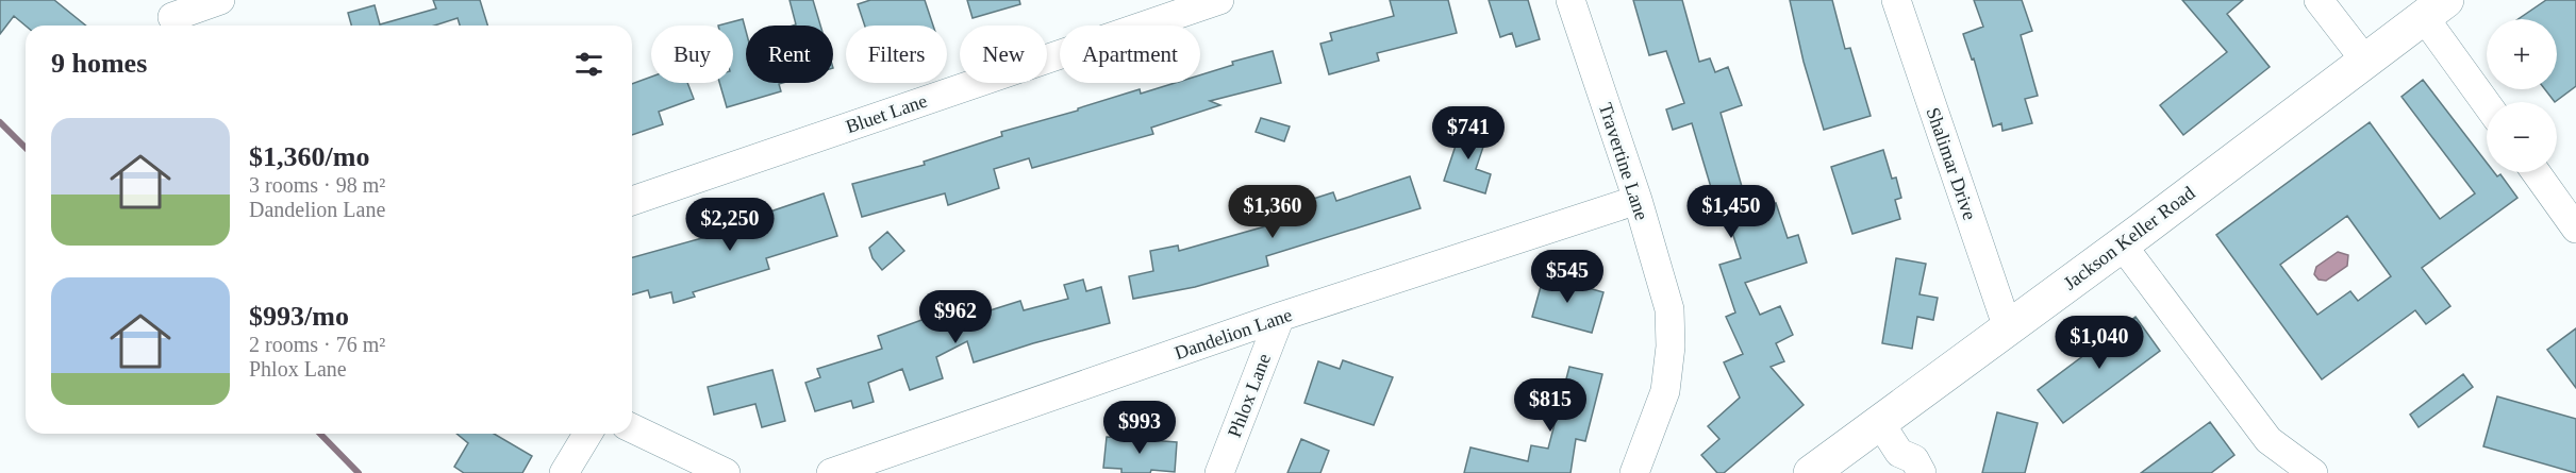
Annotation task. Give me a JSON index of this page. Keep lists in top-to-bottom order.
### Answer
{
  "streets": {
    "main road": ["Jackson Keller Road"],
    "street": [
      "Bluet Lane",
      "Travertine Lane",
      "Shalimar Drive",
      "Dandelion Lane",
      "Phlox Lane"
    ]
  },
  "crossings": [
    ["Travertine Lane", "Dandelion Lane"],
    ["Shalimar Drive", "Jackson Keller Road"],
    ["Dandelion Lane", "Phlox Lane"]
  ],
  "page": {
    "map_buttons": ["+", "−"],
    "chip": [
      "Buy",
      "Rent",
      "Filters",
      "New",
      "Apartment"
    ],
    "heading": "9 homes",
    "list": [
      {
        "name": "$1,360/mo",
        "note": "3 rooms · 98 m² · Dandelion Lane"
      },
      {
        "name": "$993/mo",
        "note": "2 rooms · 76 m² · Phlox Lane"
      }
    ],
    "price": [
      "$741",
      "$1,360",
      "$1,450",
      "$2,250",
      "$545",
      "$962",
      "$1,040",
      "$815",
      "$993"
    ]
  }
}
